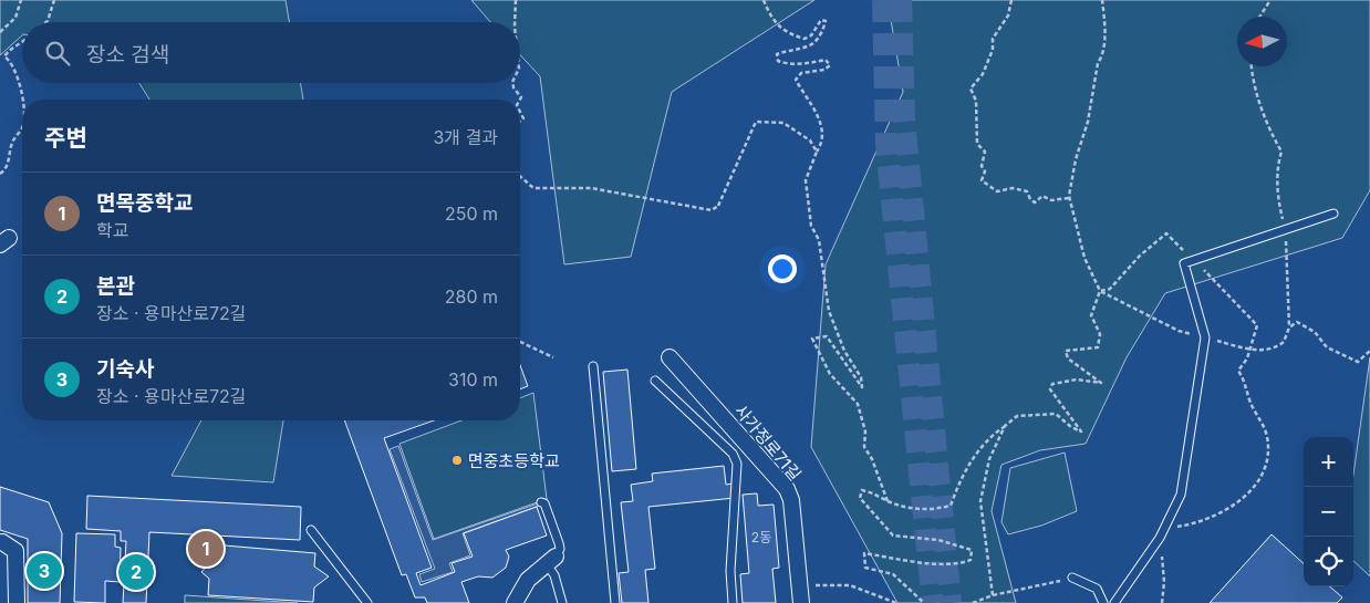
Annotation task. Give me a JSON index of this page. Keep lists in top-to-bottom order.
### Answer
{
  "streets": {
    "street": ["사가정로71길"]
  },
  "places": ["면중초등학교"],
  "house_numbers": ["2동"],
  "north": "left",
  "page": {
    "search": "장소 검색",
    "heading": ["주변", "3개 결과"],
    "list": [
      {
        "mark": "1",
        "name": "면목중학교",
        "note": "학교",
        "value": "250 m"
      },
      {
        "mark": "2",
        "name": "본관",
        "note": "장소 · 용마산로72길",
        "value": "280 m"
      },
      {
        "mark": "3",
        "name": "기숙사",
        "note": "장소 · 용마산로72길",
        "value": "310 m"
      }
    ],
    "map_buttons": ["+", "−"],
    "pins": ["1", "3", "2"]
  }
}
